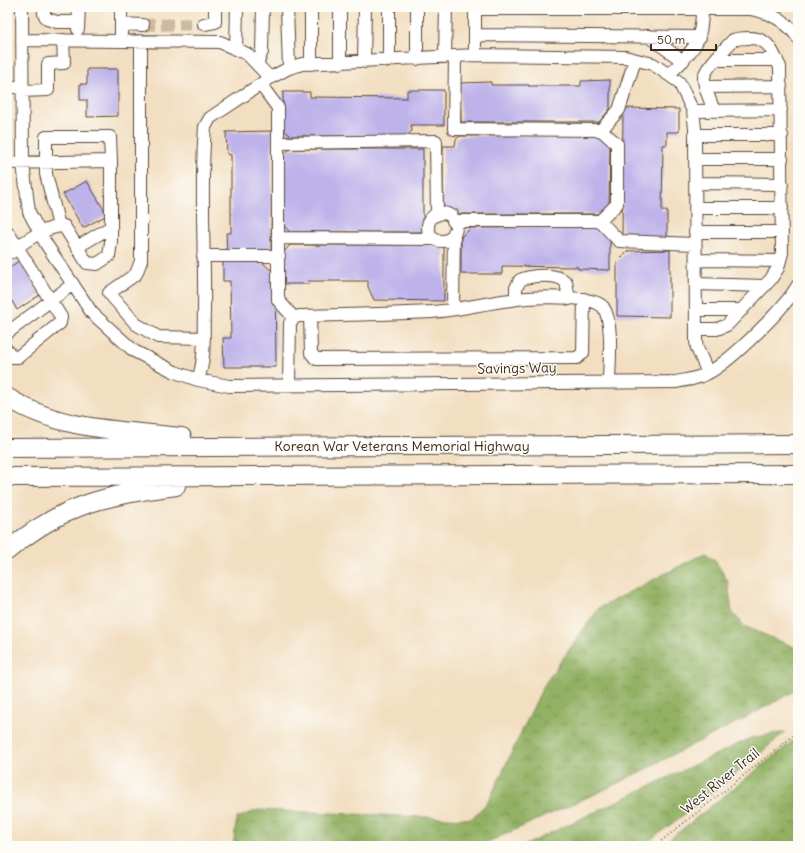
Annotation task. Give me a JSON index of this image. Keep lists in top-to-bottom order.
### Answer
{
  "streets": {
    "highway": ["Korean War Veterans Memorial Highway"],
    "street": ["Savings Way"],
    "path": ["West River Trail"]
  },
  "scale_bar": "50 m"
}
